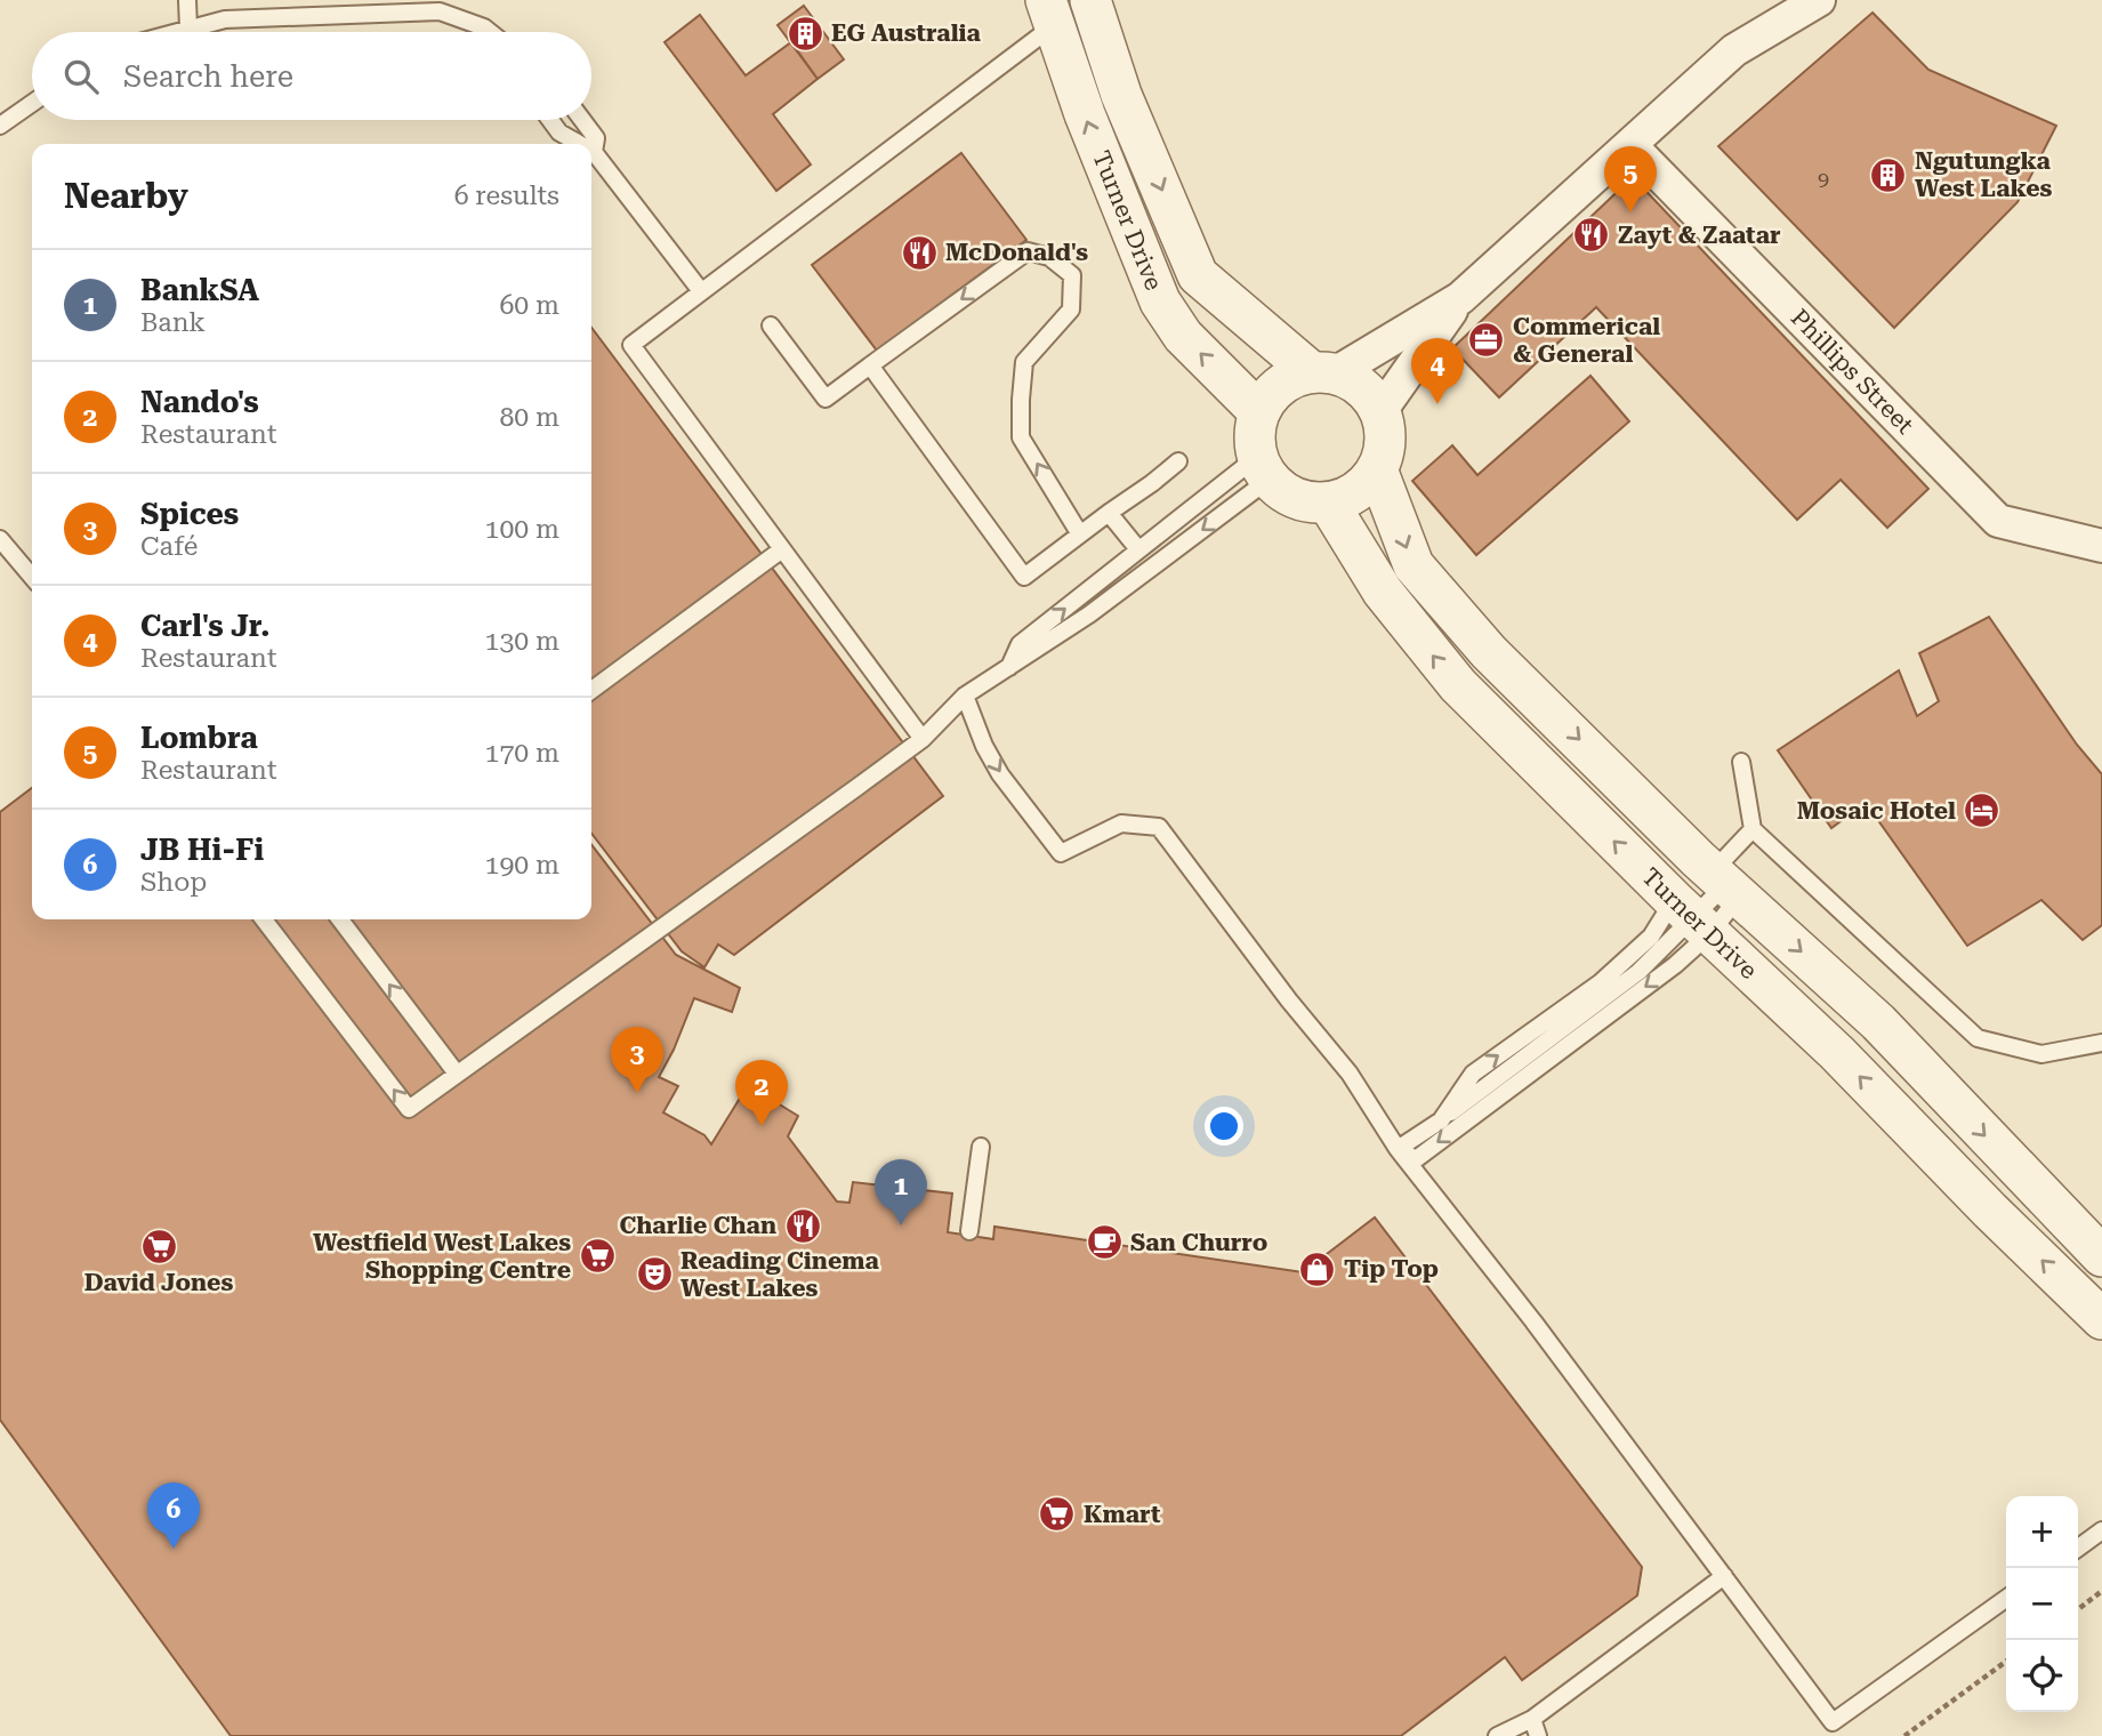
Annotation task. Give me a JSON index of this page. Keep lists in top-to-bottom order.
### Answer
{
  "streets": {
    "street": ["Turner Drive", "Phillips Street"]
  },
  "places": {
    "building": ["EG Australia", "Ngutungka West Lakes"],
    "restaurant": ["Zayt & Zaatar", "McDonald's", "Charlie Chan"],
    "office": ["Commerical & General"],
    "hotel": ["Mosaic Hotel"],
    "cafe": ["San Churro"],
    "supermarket": ["David Jones", "Westfield West Lakes Shopping Centre", "Kmart"],
    "shop": ["Tip Top"],
    "theatre": ["Reading Cinema West Lakes"]
  },
  "house_numbers": ["9"],
  "page": {
    "search": "Search here",
    "heading": ["Nearby", "6 results"],
    "pins": [
      "5",
      "4",
      "3",
      "2",
      "1",
      "6"
    ],
    "list": [
      {
        "mark": "1",
        "name": "BankSA",
        "note": "Bank",
        "value": "60 m"
      },
      {
        "mark": "2",
        "name": "Nando's",
        "note": "Restaurant",
        "value": "80 m"
      },
      {
        "mark": "3",
        "name": "Spices",
        "note": "Café",
        "value": "100 m"
      },
      {
        "mark": "4",
        "name": "Carl's Jr.",
        "note": "Restaurant",
        "value": "130 m"
      },
      {
        "mark": "5",
        "name": "Lombra",
        "note": "Restaurant",
        "value": "170 m"
      },
      {
        "mark": "6",
        "name": "JB Hi-Fi",
        "note": "Shop",
        "value": "190 m"
      }
    ],
    "map_buttons": ["+", "−"]
  }
}
